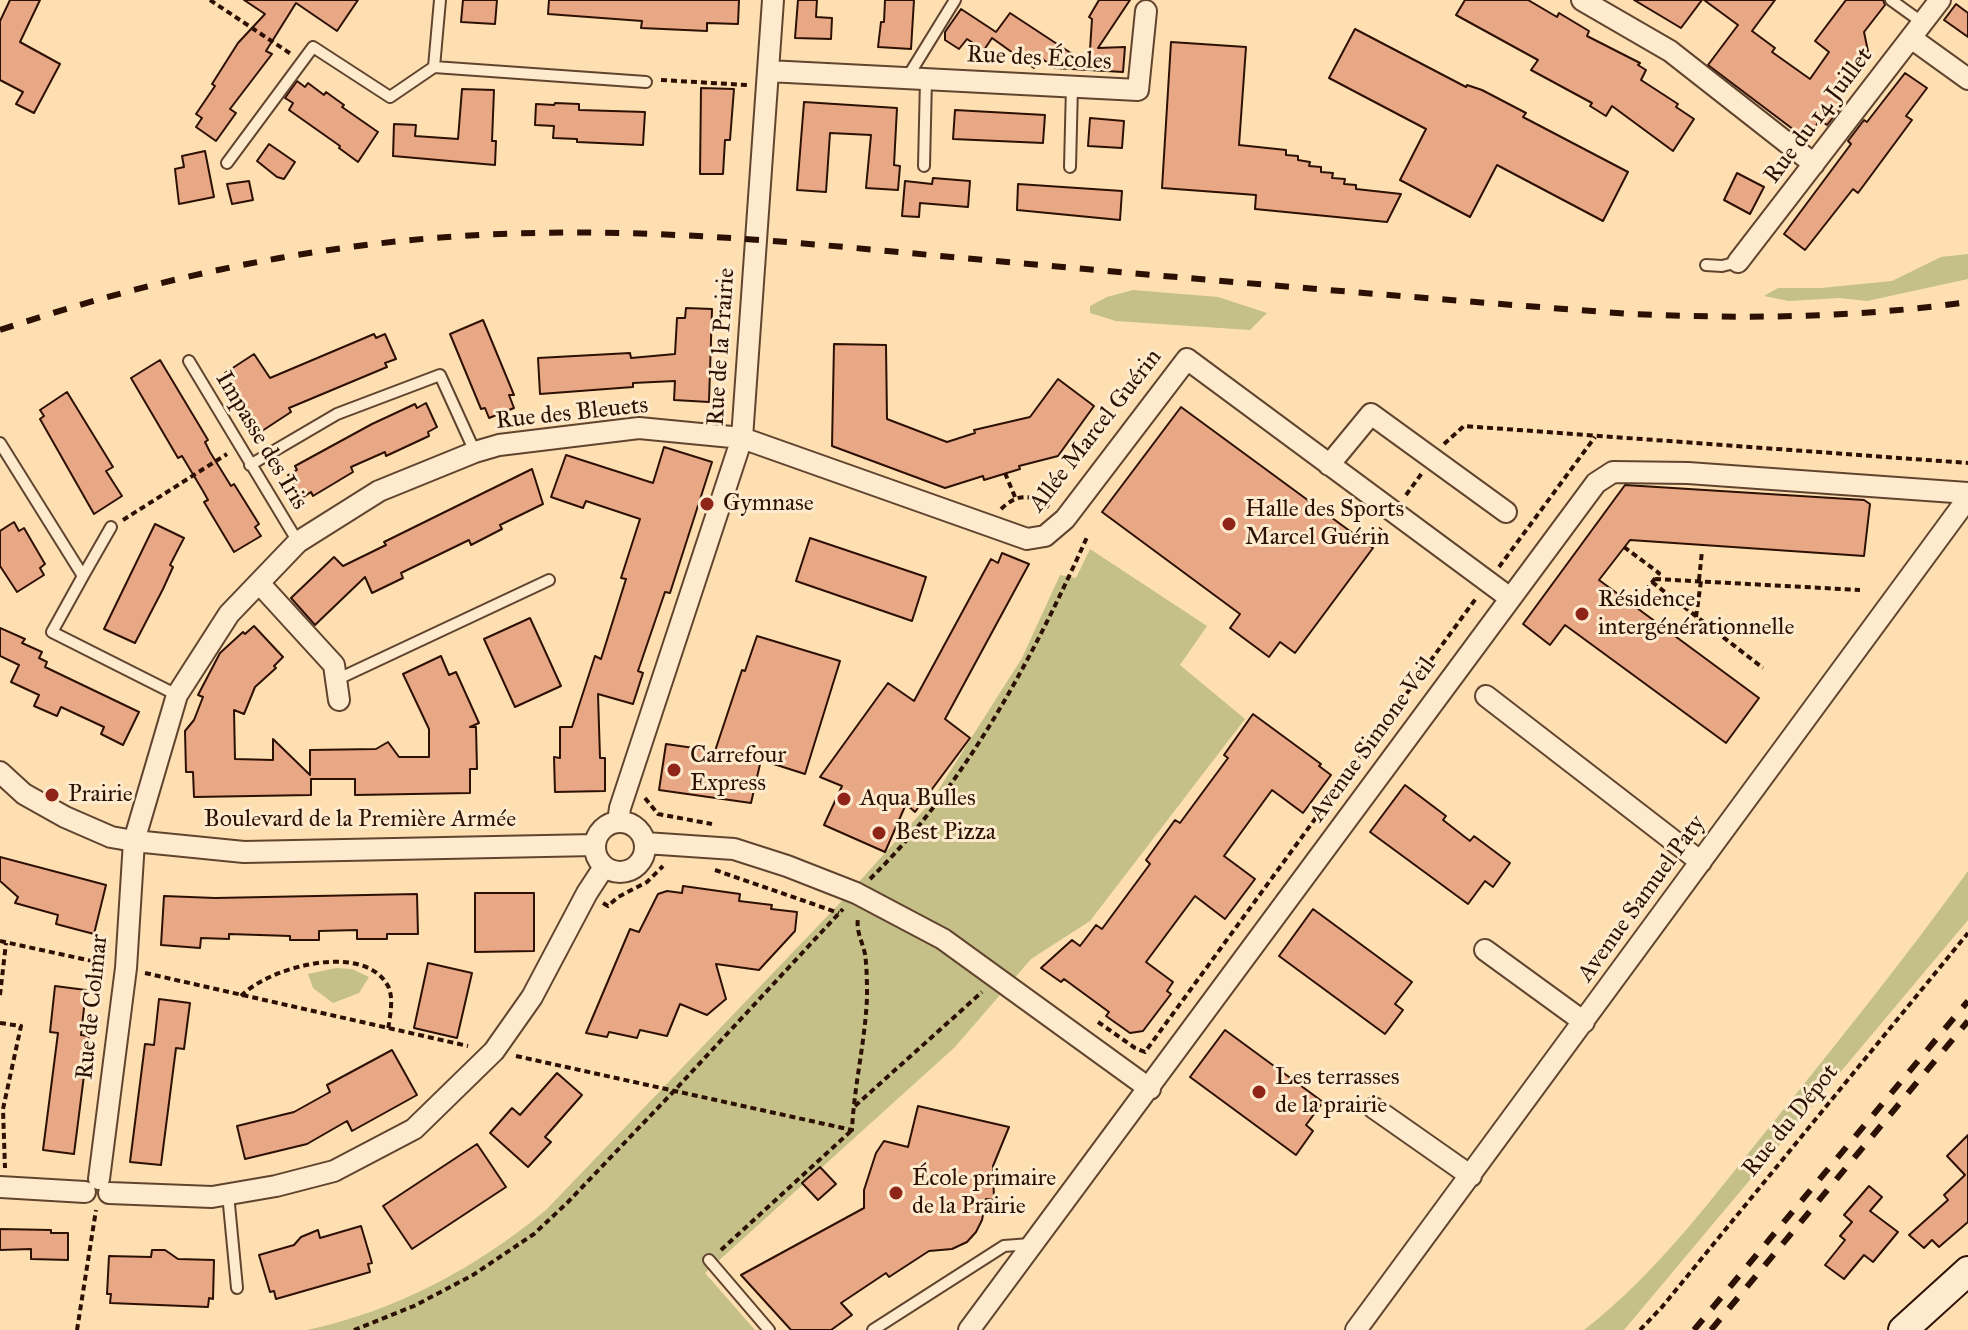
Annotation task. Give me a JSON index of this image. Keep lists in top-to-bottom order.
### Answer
{
  "streets": {
    "street": [
      "Rue des Écoles",
      "Rue du 14 Juillet",
      "Rue de la Prairie",
      "Rue des Bleuets",
      "Allée Marcel Guérin",
      "Avenue Simone Veil",
      "Boulevard de la Première Armée",
      "Avenue Samuel Paty",
      "Rue de Colmar"
    ],
    "lane": ["Impasse des Iris"],
    "path": ["Rue du Dépot"]
  },
  "crossings": [
    ["Rue des Écoles", "Rue de la Prairie"],
    ["Rue de la Prairie", "Rue des Bleuets"],
    ["Rue de la Prairie", "Allée Marcel Guérin"],
    ["Rue de la Prairie", "Boulevard de la Première Armée"],
    ["Rue des Bleuets", "Allée Marcel Guérin"],
    ["Rue des Bleuets", "Impasse des Iris"],
    ["Rue des Bleuets", "Boulevard de la Première Armée"],
    ["Rue des Bleuets", "Rue de Colmar"],
    ["Allée Marcel Guérin", "Avenue Simone Veil"],
    ["Avenue Simone Veil", "Avenue Samuel Paty"],
    ["Boulevard de la Première Armée", "Rue de Colmar"]
  ],
  "places": [
    "Gymnase",
    "Halle des Sports Marcel Guérin",
    "Résidence intergénérationnelle",
    "Carrefour Express",
    "Prairie",
    "Aqua Bulles",
    "Best Pizza",
    "Les terrasses de la prairie",
    "École primaire de la Prairie"
  ]
}
